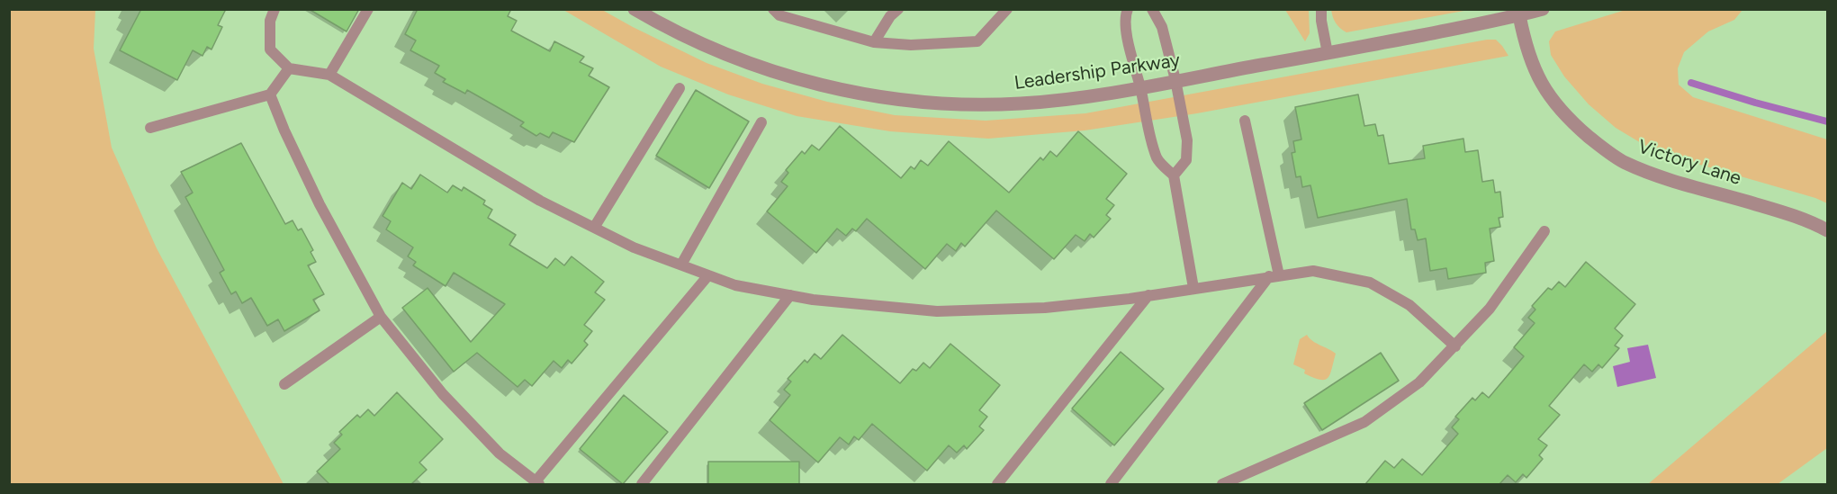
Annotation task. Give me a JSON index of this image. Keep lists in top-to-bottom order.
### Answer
{
  "streets": {
    "street": ["Leadership Parkway", "Victory Lane"]
  },
  "crossings": [
    ["Leadership Parkway", "Victory Lane"]
  ]
}
